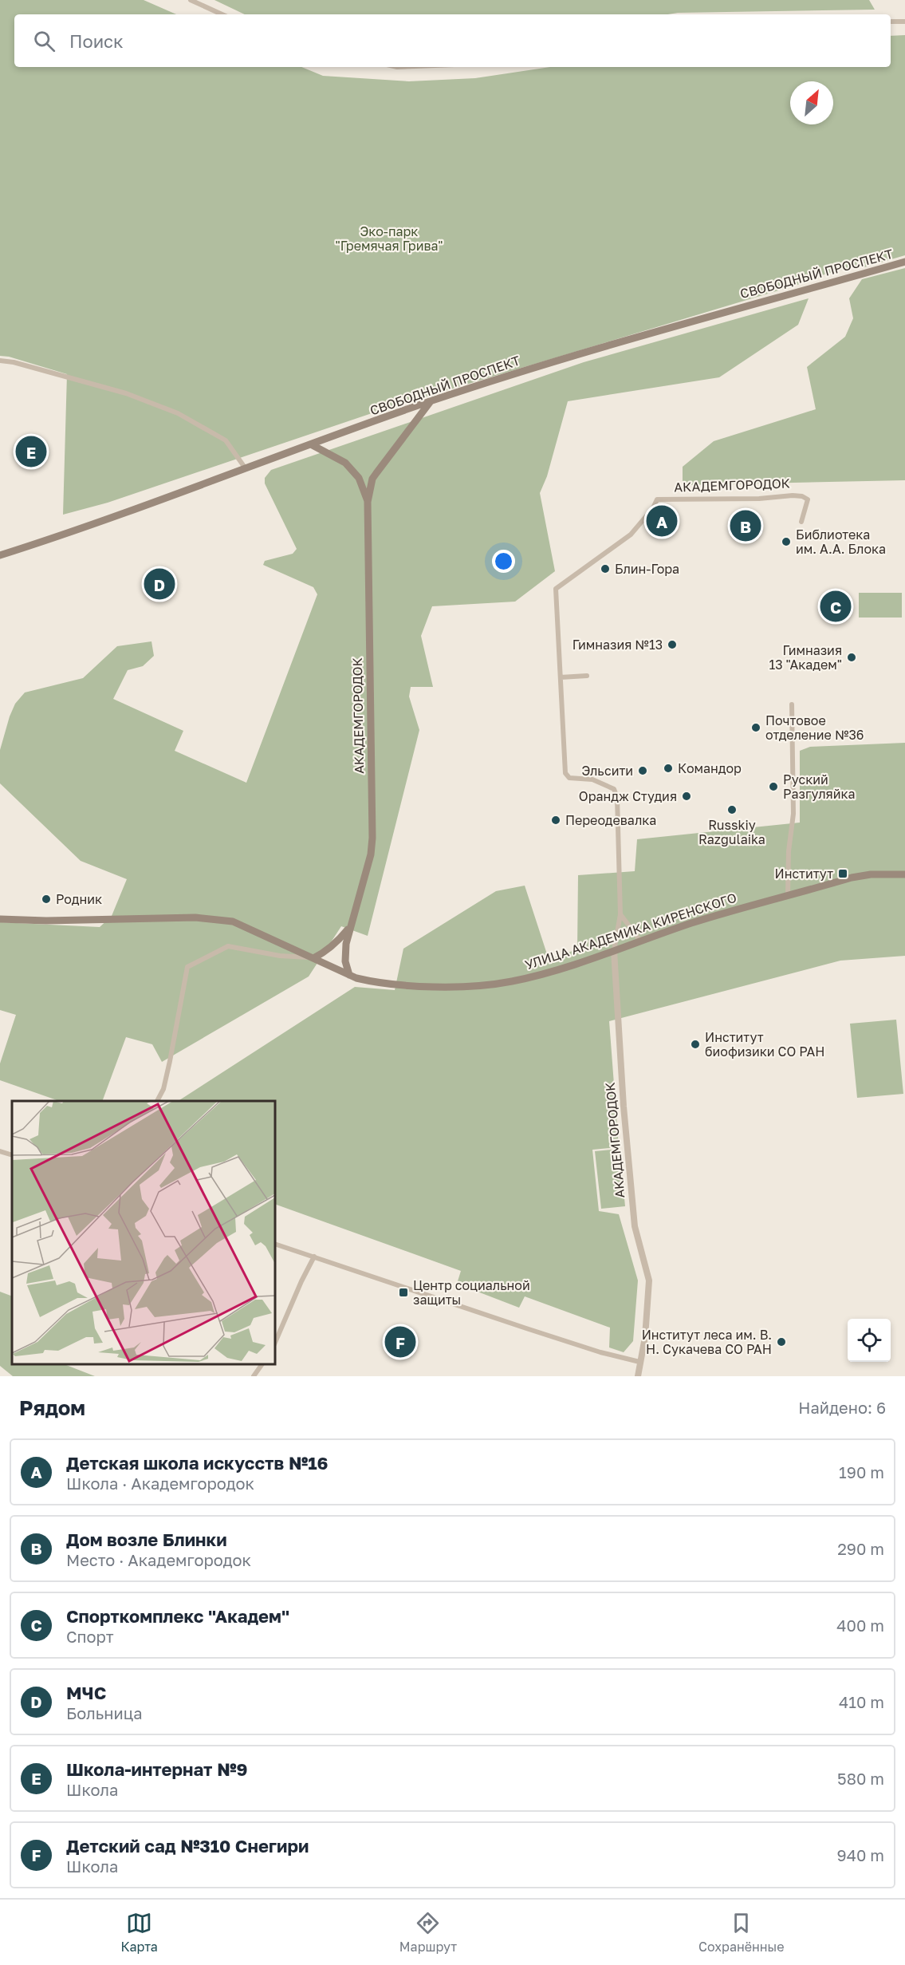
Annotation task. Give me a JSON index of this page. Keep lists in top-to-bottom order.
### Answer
{
  "streets": {
    "main road": ["СВОБОДНЫЙ ПРОСПЕКТ", "АКАДЕМГОРОДОК", "УЛИЦА АКАДЕМИКА КИРЕНСКОГО"]
  },
  "crossings": [
    ["АКАДЕМГОРОДОК", "УЛИЦА АКАДЕМИКА КИРЕНСКОГО"]
  ],
  "parks": ["Эко-парк \"Гремячая Грива\""],
  "places": {
    "other": [
      "Библиотека им. А.А. Блока",
      "Блин-Гора",
      "Гимназия №13",
      "Гимназия 13 \"Академ\"",
      "Почтовое отделение №36",
      "Командор",
      "Эльсити",
      "Руский Разгуляйка",
      "Орандж Студия",
      "Russkiy Razgulaika",
      "Переодевалка",
      "Родник",
      "Институт биофизики СО РАН",
      "Институт леса им. В. Н. Сукачева СО РАН"
    ],
    "transit": ["Институт", "Центр социальной защиты"]
  },
  "north": "top right",
  "page": {
    "search": "Поиск",
    "pins": [
      "E",
      "A",
      "B",
      "D",
      "C",
      "F"
    ],
    "heading": ["Рядом", "Найдено: 6"],
    "list": [
      {
        "mark": "A",
        "name": "Детская школа искусств №16",
        "note": "Школа · Академгородок",
        "value": "190 m"
      },
      {
        "mark": "B",
        "name": "Дом возле Блинки",
        "note": "Место · Академгородок",
        "value": "290 m"
      },
      {
        "mark": "C",
        "name": "Спорткомплекс \"Академ\"",
        "note": "Спорт",
        "value": "400 m"
      },
      {
        "mark": "D",
        "name": "МЧС",
        "note": "Больница",
        "value": "410 m"
      },
      {
        "mark": "E",
        "name": "Школа-интернат №9",
        "note": "Школа",
        "value": "580 m"
      },
      {
        "mark": "F",
        "name": "Детский сад №310 Снегири",
        "note": "Школа",
        "value": "940 m"
      }
    ],
    "nav": ["Карта", "Маршрут", "Сохранённые"]
  }
}
